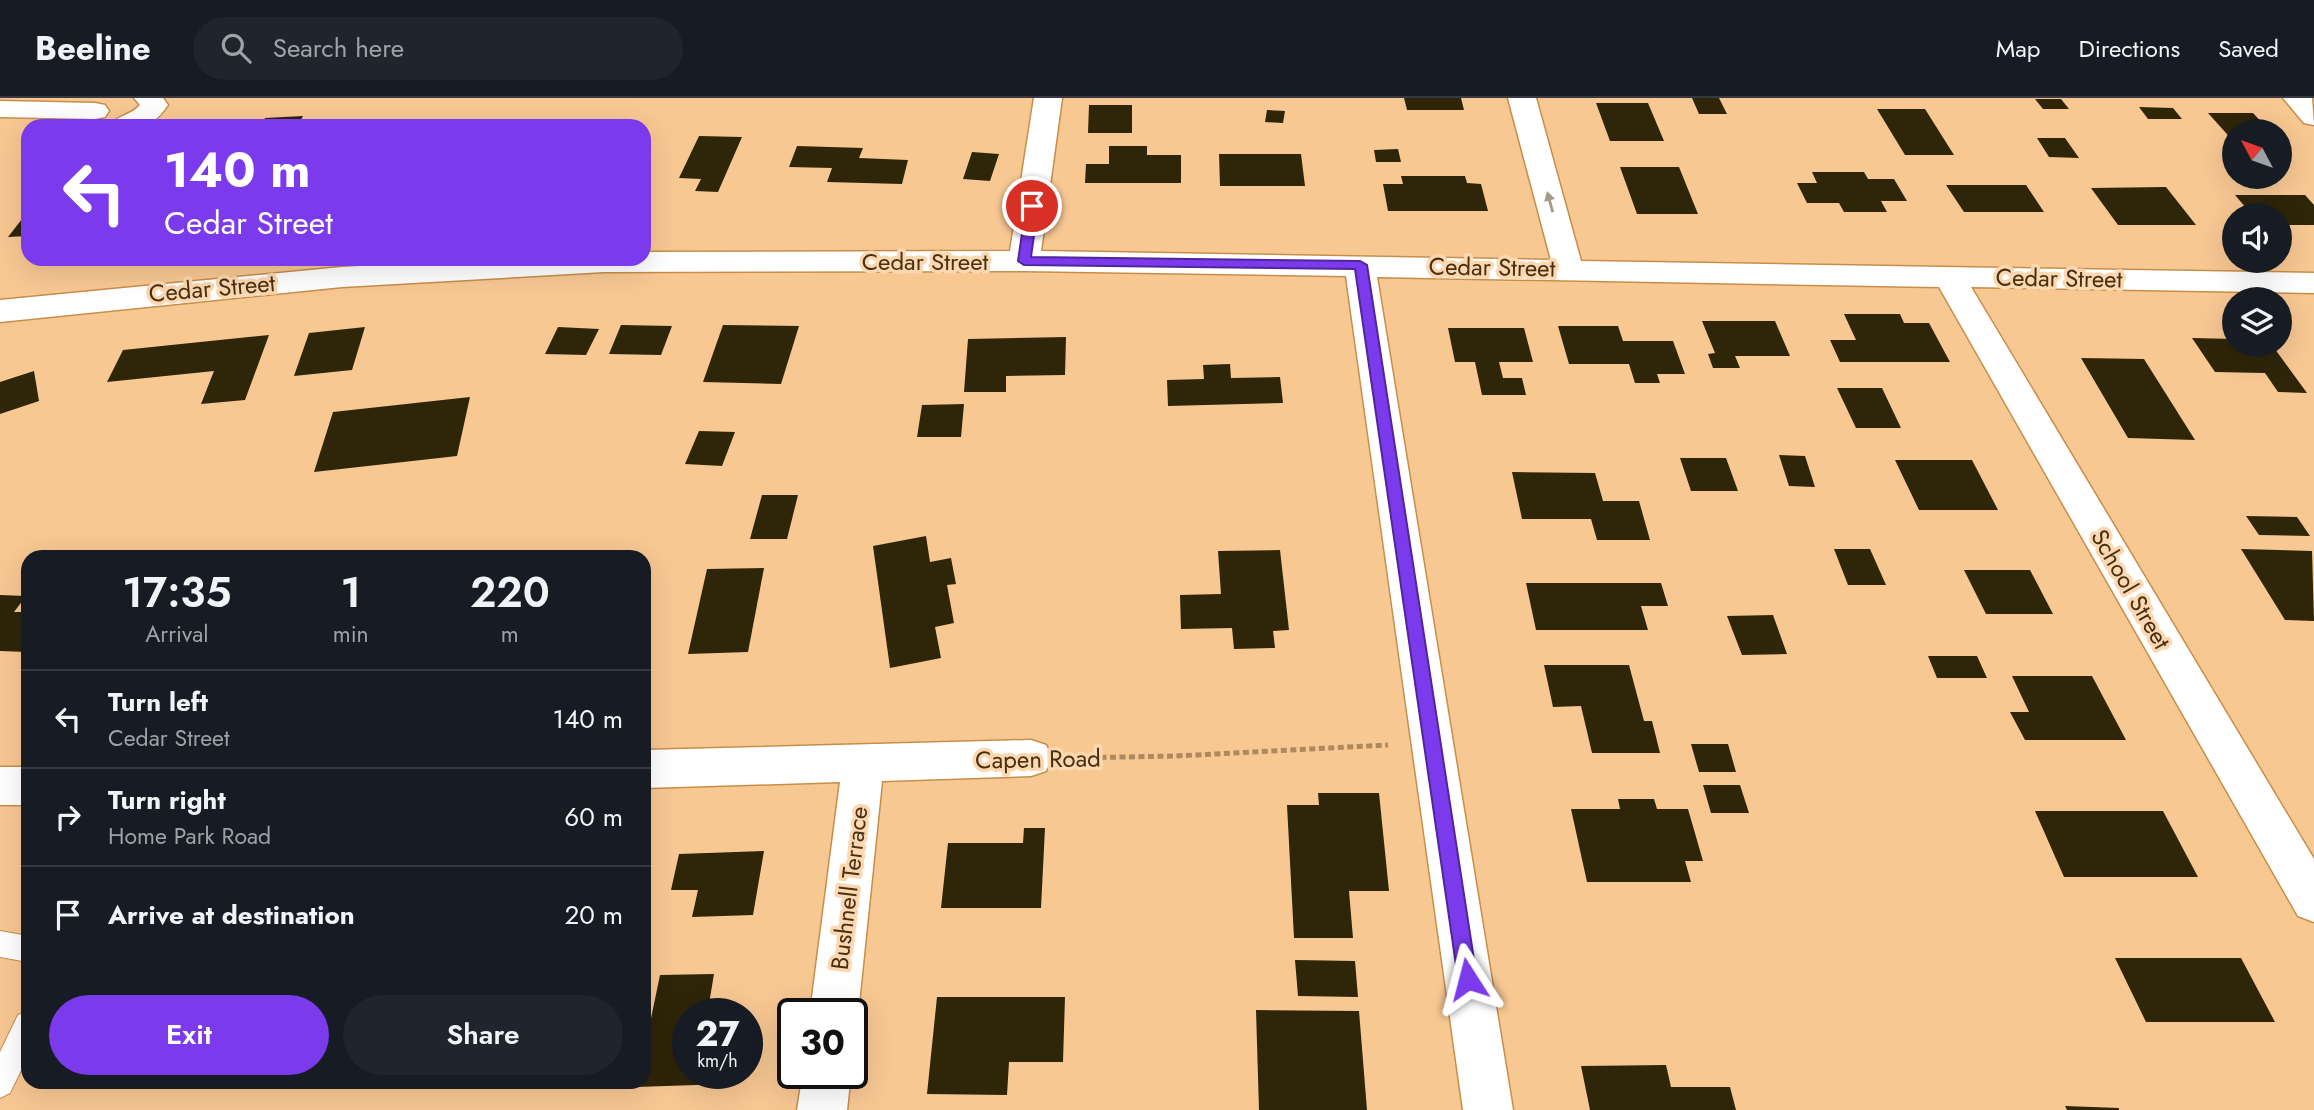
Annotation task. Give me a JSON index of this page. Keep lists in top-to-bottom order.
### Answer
{
  "streets": {
    "street": [
      "Cedar Street",
      "School Street",
      "Capen Road",
      "Bushnell Terrace"
    ]
  },
  "crossings": [
    ["Cedar Street", "School Street"],
    ["Capen Road", "Bushnell Terrace"]
  ],
  "north": "top left",
  "page": {
    "header": "Beeline",
    "search": "Search here",
    "nav": ["Map", "Directions", "Saved"],
    "turn": ["140 m", "Cedar Street"],
    "eta": [
      "17:35",
      "Arrival",
      "1",
      "min",
      "220",
      "m"
    ],
    "list": [
      {
        "name": "Turn left",
        "note": "Cedar Street",
        "value": "140 m"
      },
      {
        "name": "Turn right",
        "note": "Home Park Road",
        "value": "60 m"
      },
      {
        "name": "Arrive at destination",
        "value": "20 m"
      }
    ],
    "buttons": ["Exit", "Share"],
    "speed": "27 km/h",
    "limit": "30"
  }
}
